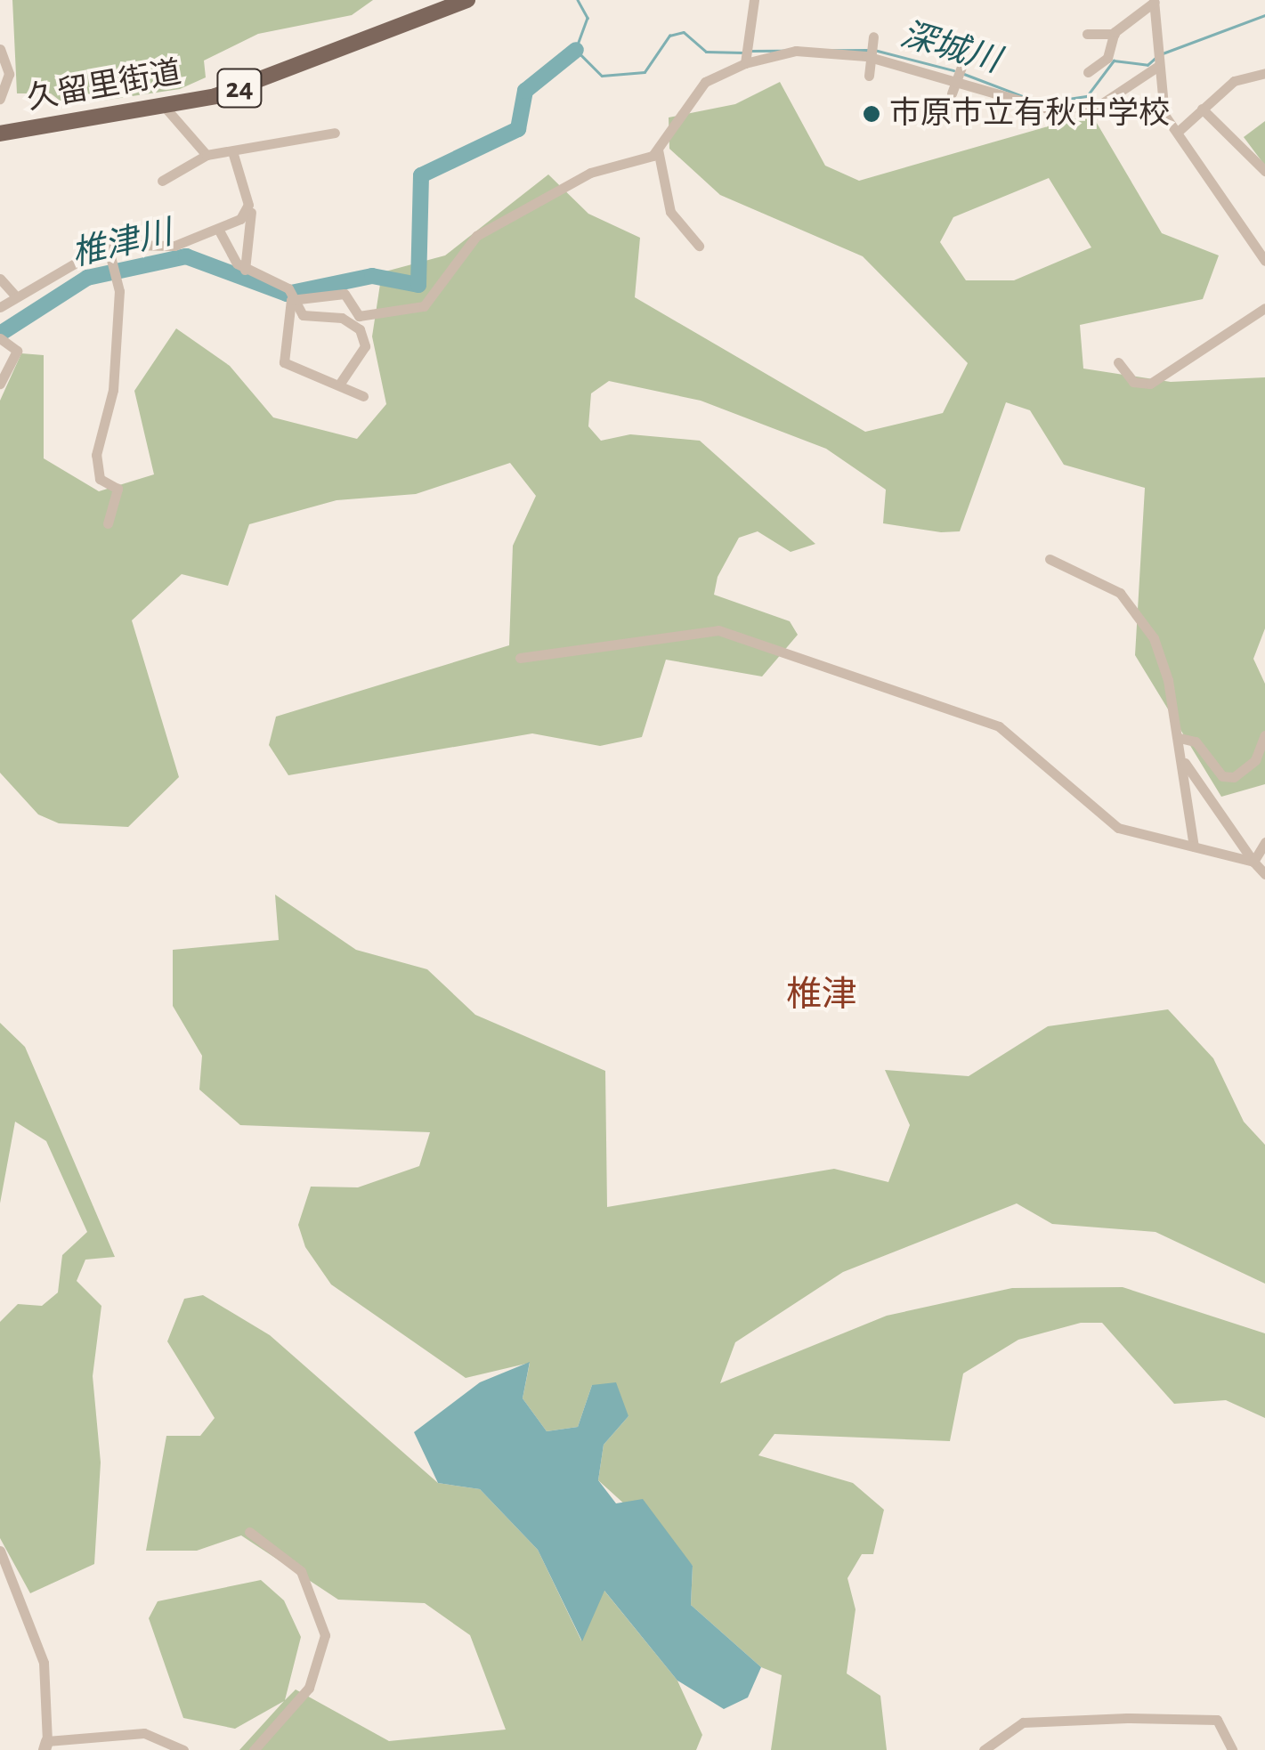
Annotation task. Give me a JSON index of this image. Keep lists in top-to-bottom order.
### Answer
{
  "streets": {
    "main road": ["久留里街道", "24"]
  },
  "districts": ["椎津"],
  "water": ["深城川", "椎津川"],
  "places": ["市原市立有秋中学校"]
}
